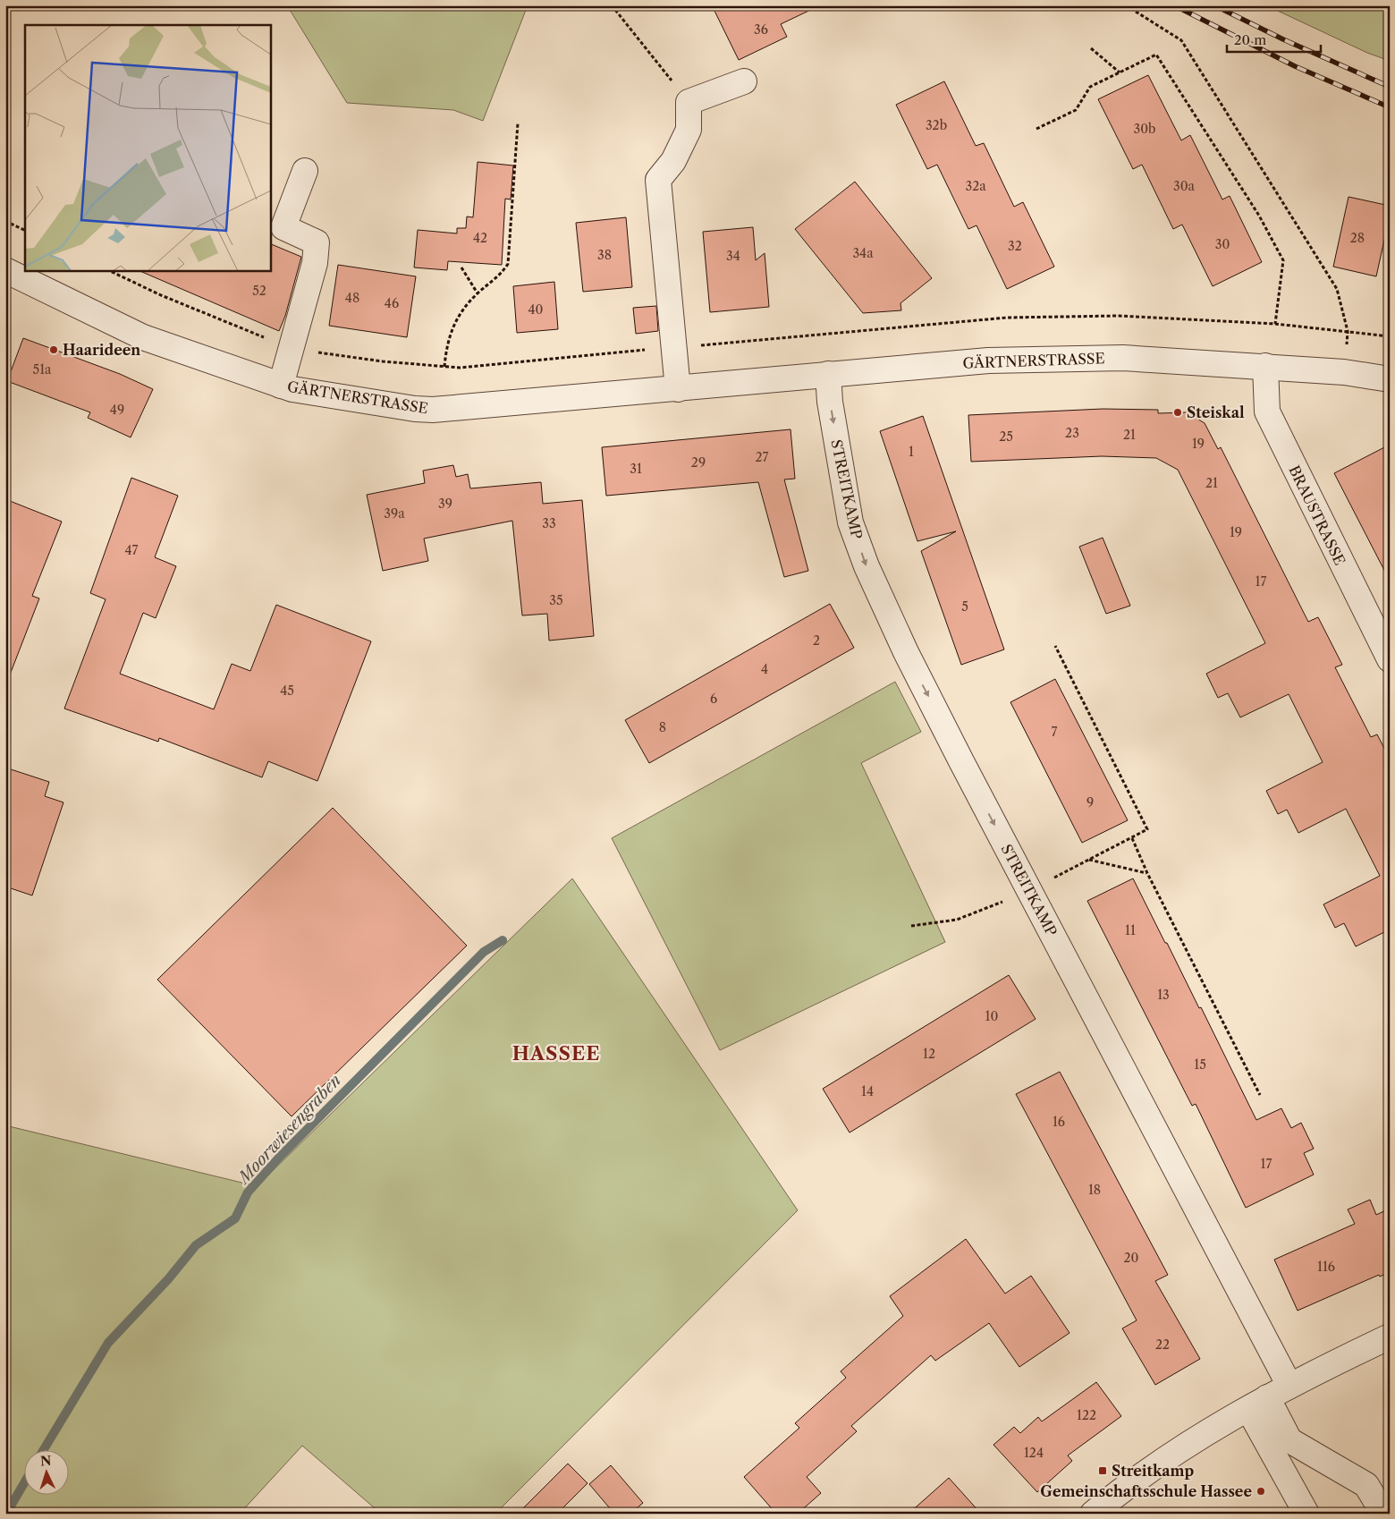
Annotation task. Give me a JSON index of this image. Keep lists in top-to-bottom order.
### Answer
{
  "streets": {
    "street": ["GÄRTNERSTRASSE", "STREITKAMP", "BRAUSTRASSE"]
  },
  "crossings": [
    ["GÄRTNERSTRASSE", "STREITKAMP"],
    ["GÄRTNERSTRASSE", "BRAUSTRASSE"]
  ],
  "one_way": ["STREITKAMP"],
  "districts": ["HASSEE"],
  "water": ["Moorwiesengraben"],
  "places": {
    "other": ["Haarideen", "Steiskal", "Gemeinschaftsschule Hassee"],
    "transit": ["Streitkamp"]
  },
  "house_numbers": [
    "36",
    "32b",
    "30b",
    "32a",
    "30a",
    "42",
    "28",
    "30",
    "32",
    "34a",
    "38",
    "34",
    "52",
    "48",
    "46",
    "40",
    "51a",
    "49",
    "23",
    "21",
    "25",
    "19",
    "1",
    "27",
    "29",
    "31",
    "21",
    "39",
    "39a",
    "33",
    "19",
    "47",
    "17",
    "35",
    "5",
    "2",
    "4",
    "45",
    "6",
    "8",
    "7",
    "9",
    "11",
    "13",
    "10",
    "12",
    "15",
    "14",
    "16",
    "17",
    "18",
    "20",
    "116",
    "22",
    "122",
    "124"
  ],
  "scale_bar": "20 m",
  "north": "top"
}
